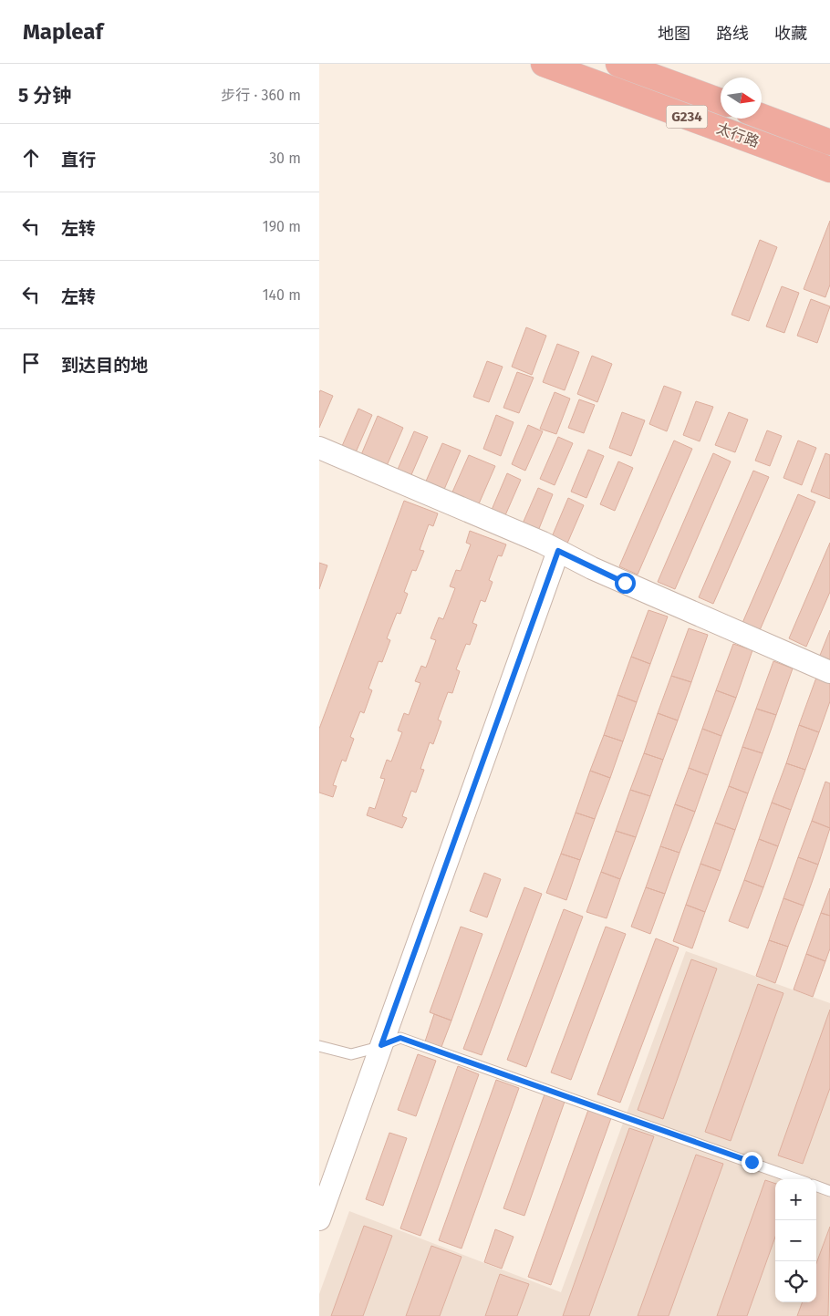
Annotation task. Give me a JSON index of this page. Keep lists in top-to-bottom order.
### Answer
{
  "streets": {
    "highway": ["G234", "太行路"]
  },
  "north": "right",
  "page": {
    "header": "Mapleaf",
    "nav": ["地图", "路线", "收藏"],
    "heading": ["5 分钟", "步行 · 360 m"],
    "list": [
      ["直行", "30 m"],
      ["左转", "190 m"],
      ["左转", "140 m"],
      "到达目的地"
    ],
    "map_buttons": ["+", "−"]
  }
}
